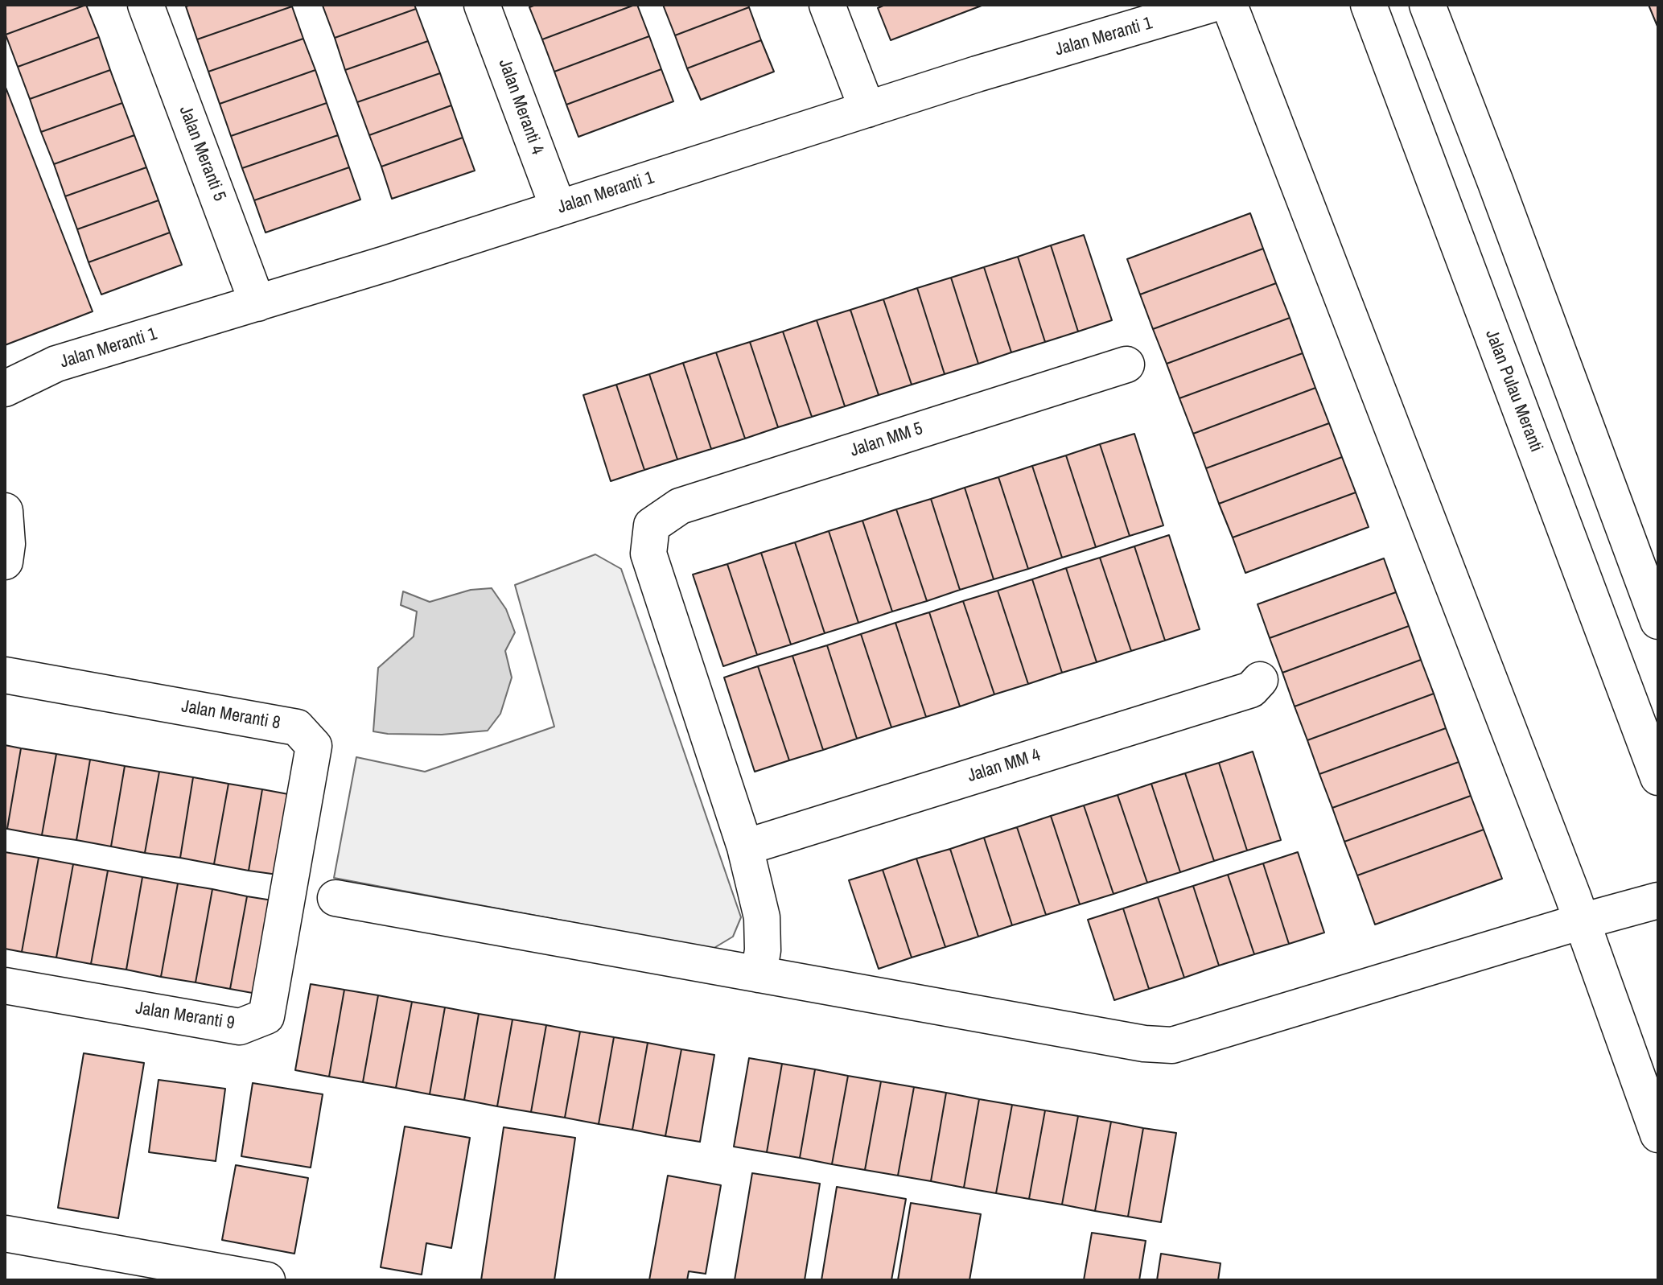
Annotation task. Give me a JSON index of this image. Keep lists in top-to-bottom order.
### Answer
{
  "streets": {
    "street": [
      "Jalan Meranti 1",
      "Jalan Meranti 4",
      "Jalan Meranti 5",
      "Jalan Pulau Meranti",
      "Jalan MM 5",
      "Jalan Meranti 8",
      "Jalan MM 4",
      "Jalan Meranti 9"
    ]
  },
  "crossings": [
    ["Jalan Meranti 1", "Jalan Meranti 4"],
    ["Jalan Meranti 1", "Jalan Meranti 5"],
    ["Jalan MM 5", "Jalan MM 4"],
    ["Jalan Meranti 8", "Jalan Meranti 9"]
  ]
}
